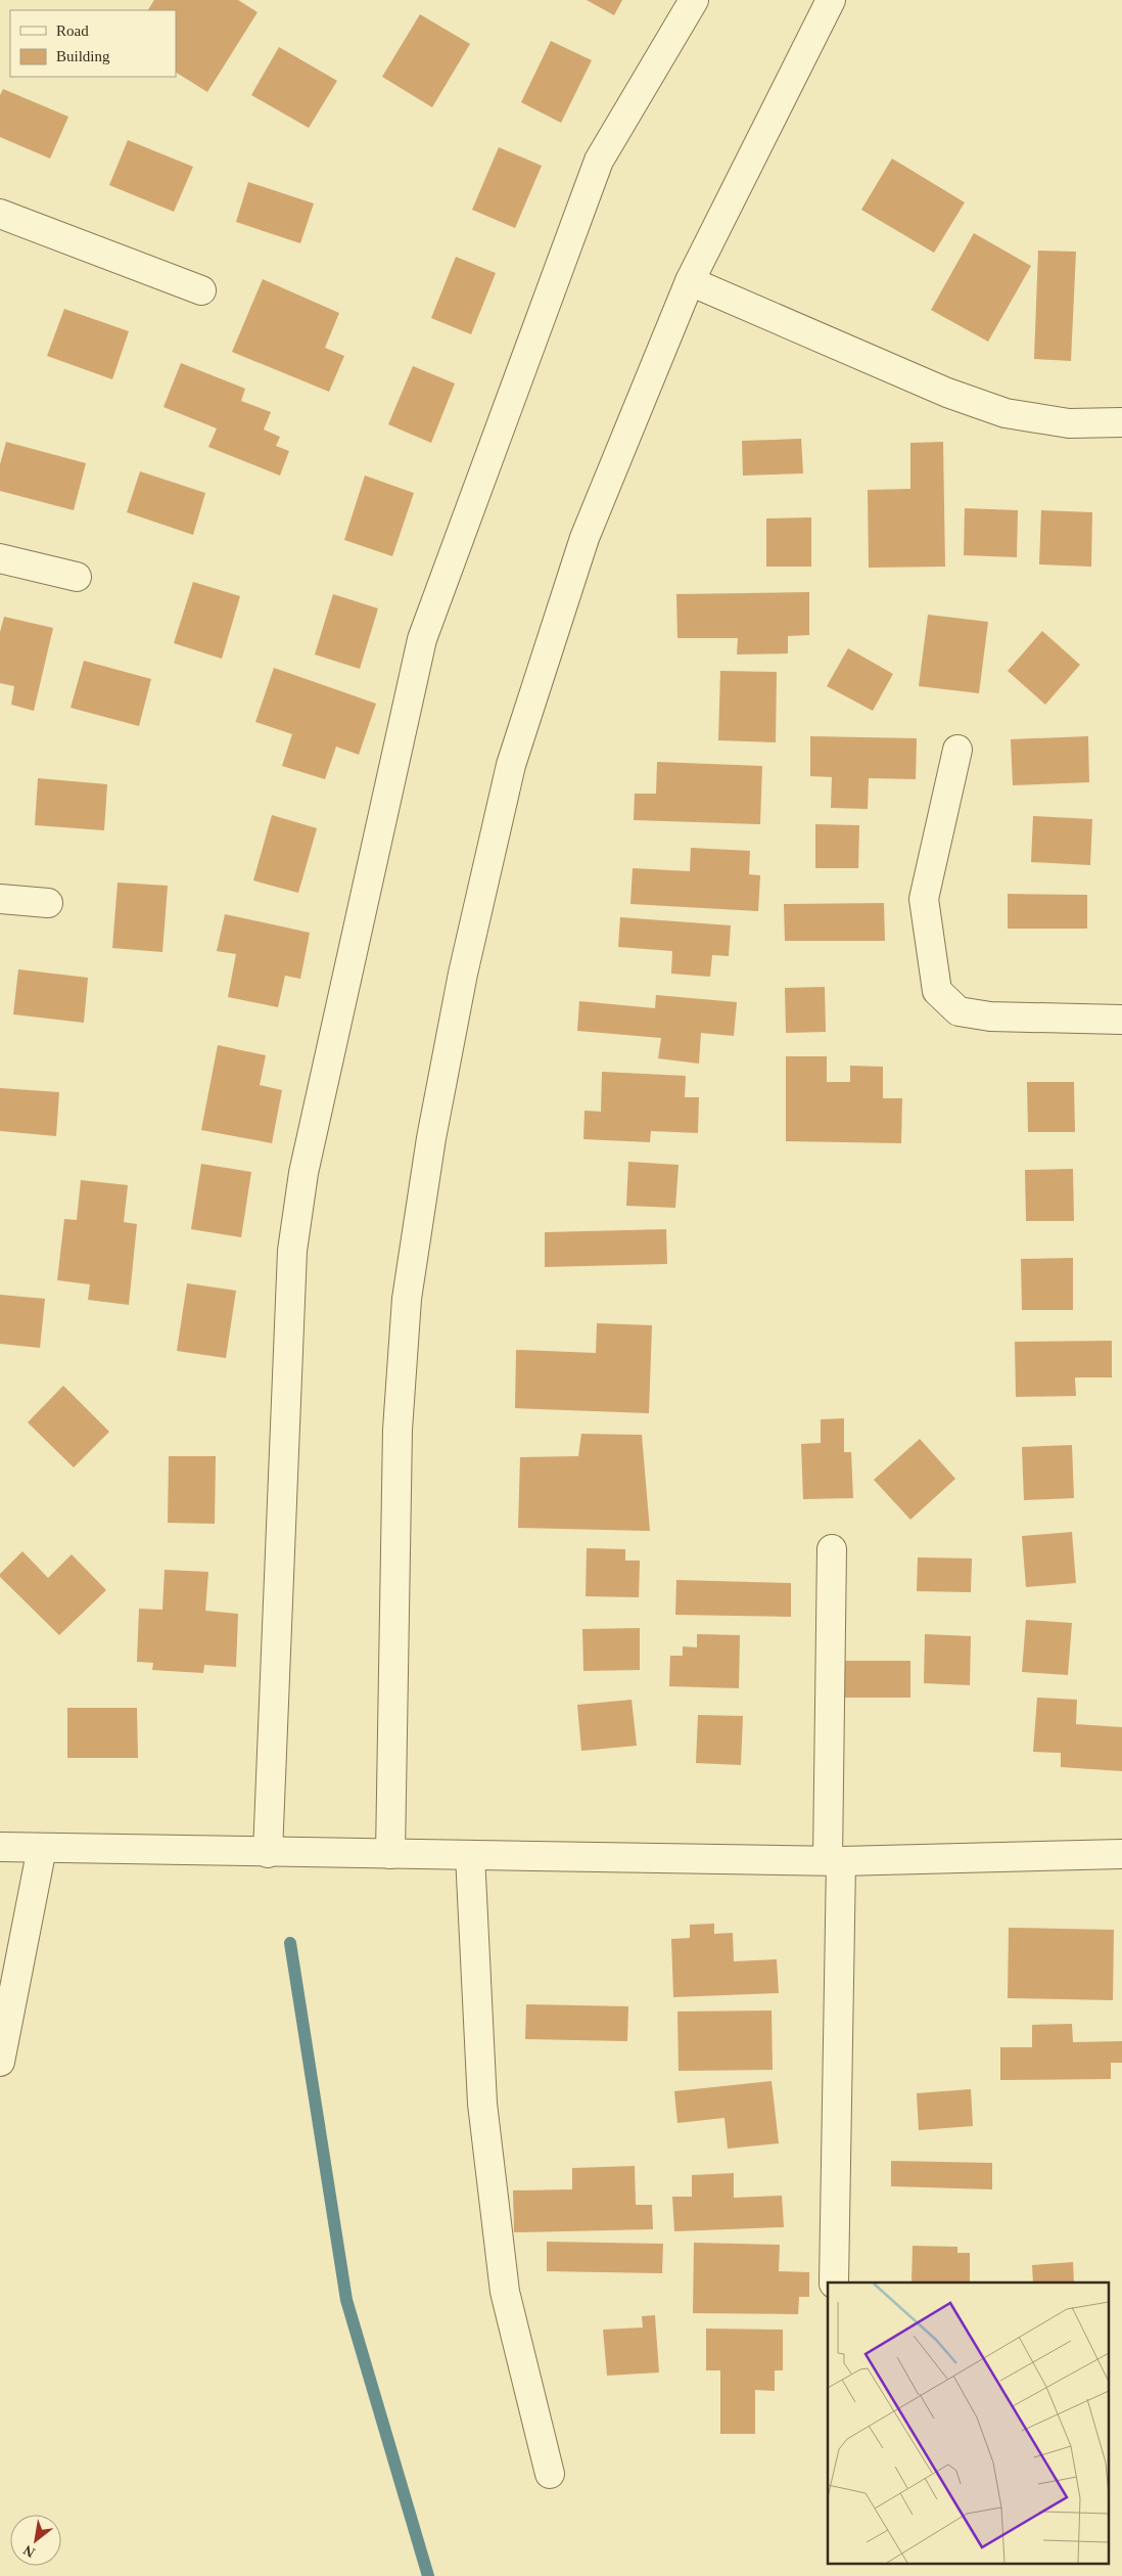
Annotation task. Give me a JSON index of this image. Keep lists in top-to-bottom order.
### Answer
{
  "legend": ["Road", "Building"],
  "north": "bottom left"
}
